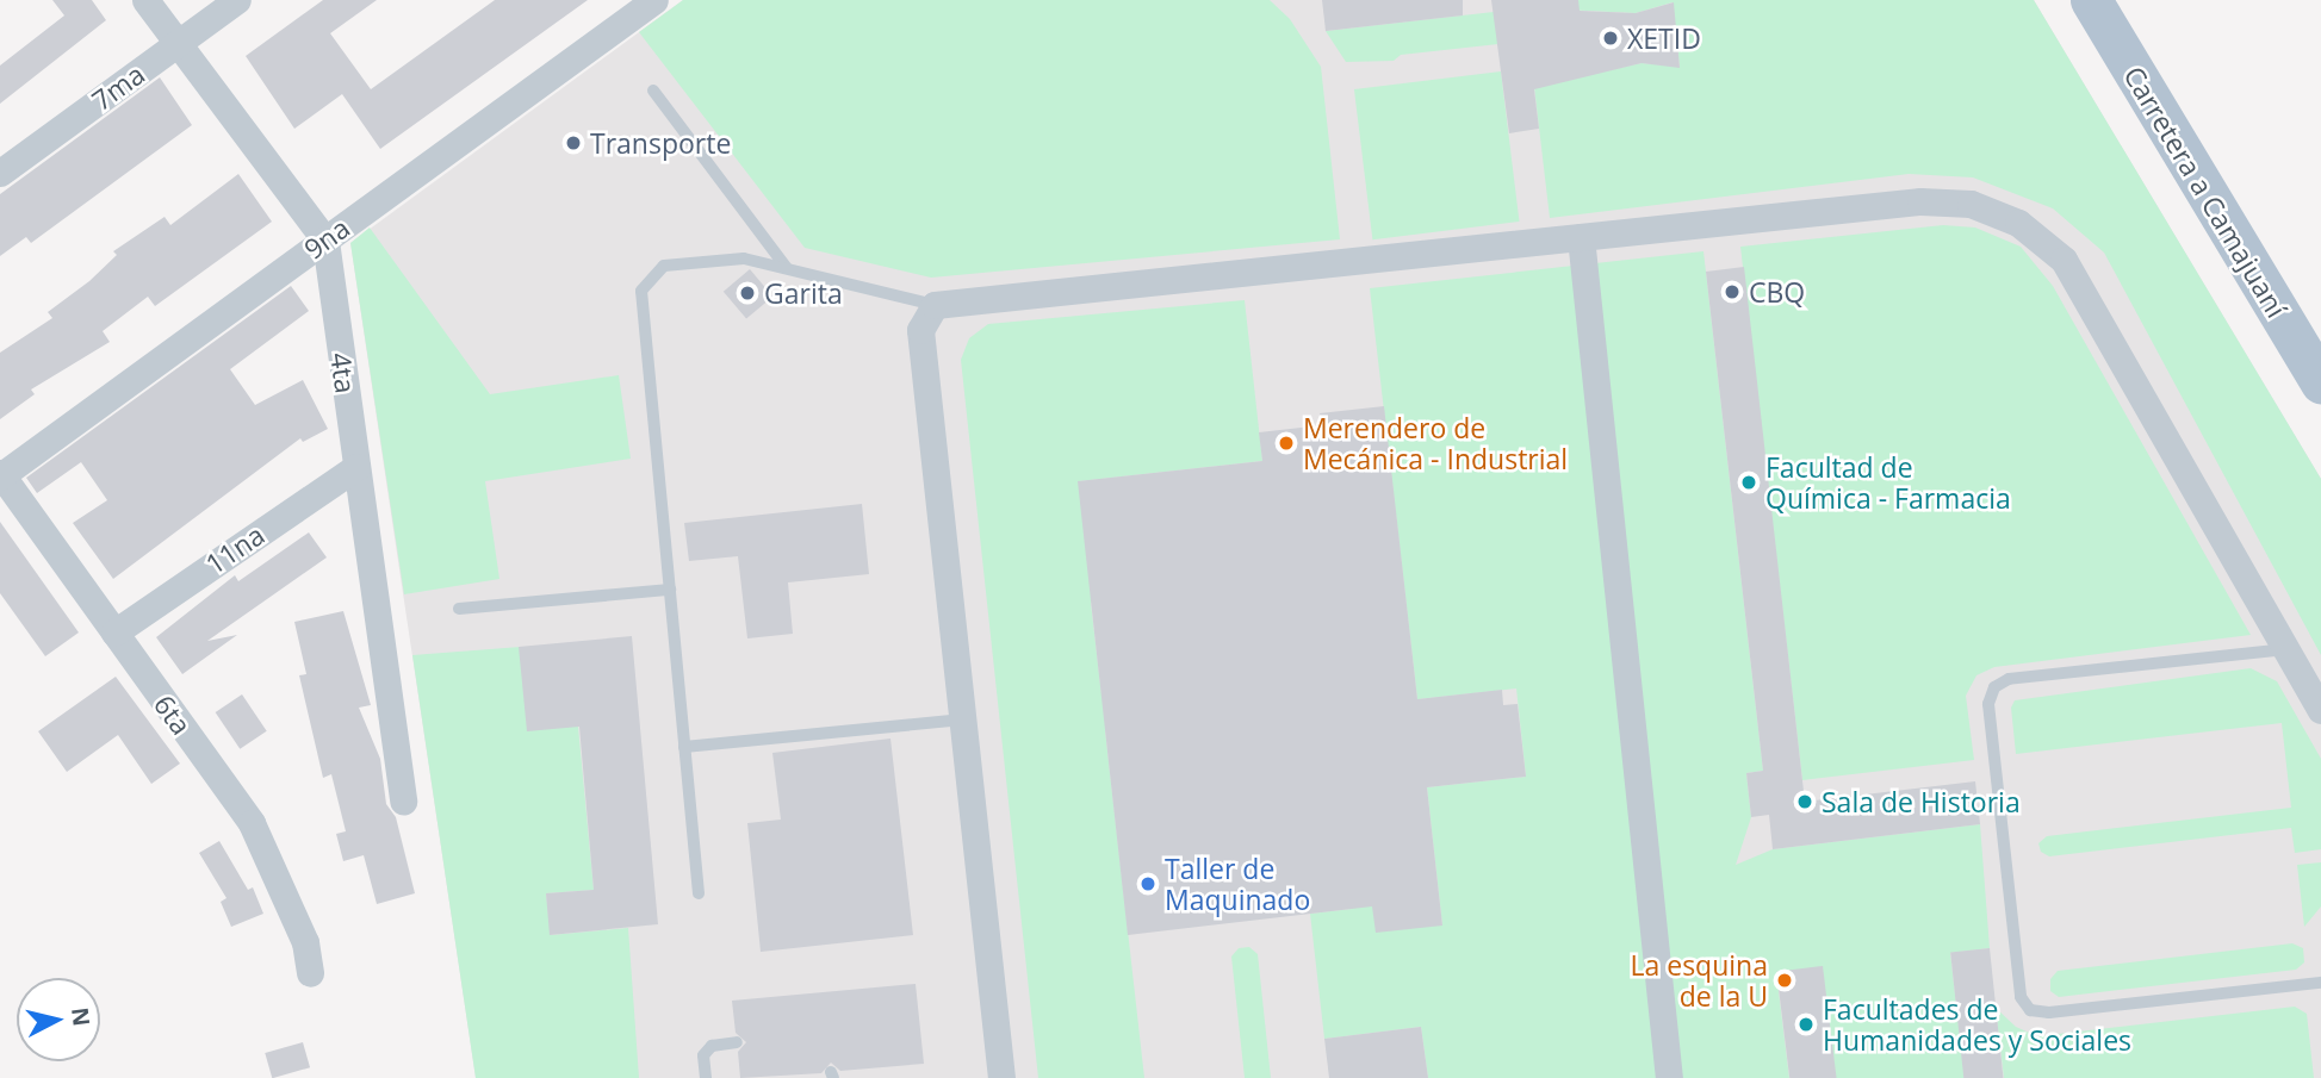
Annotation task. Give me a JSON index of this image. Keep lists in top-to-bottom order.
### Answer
{
  "streets": {
    "main road": ["Carretera a Camajuaní"],
    "street": [
      "7ma",
      "9na",
      "4ta",
      "11na",
      "6ta"
    ]
  },
  "crossings": [
    ["7ma", "4ta"],
    ["9na", "4ta"],
    ["9na", "6ta"],
    ["4ta", "11na"],
    ["11na", "6ta"]
  ],
  "places": [
    "XETID",
    "Transporte",
    "CBQ",
    "Garita",
    "Merendero de Mecánica - Industrial",
    "Facultad de Química - Farmacia",
    "Sala de Historia",
    "Taller de Maquinado",
    "La esquina de la U",
    "Facultades de Humanidades y Sociales"
  ],
  "north": "right"
}
